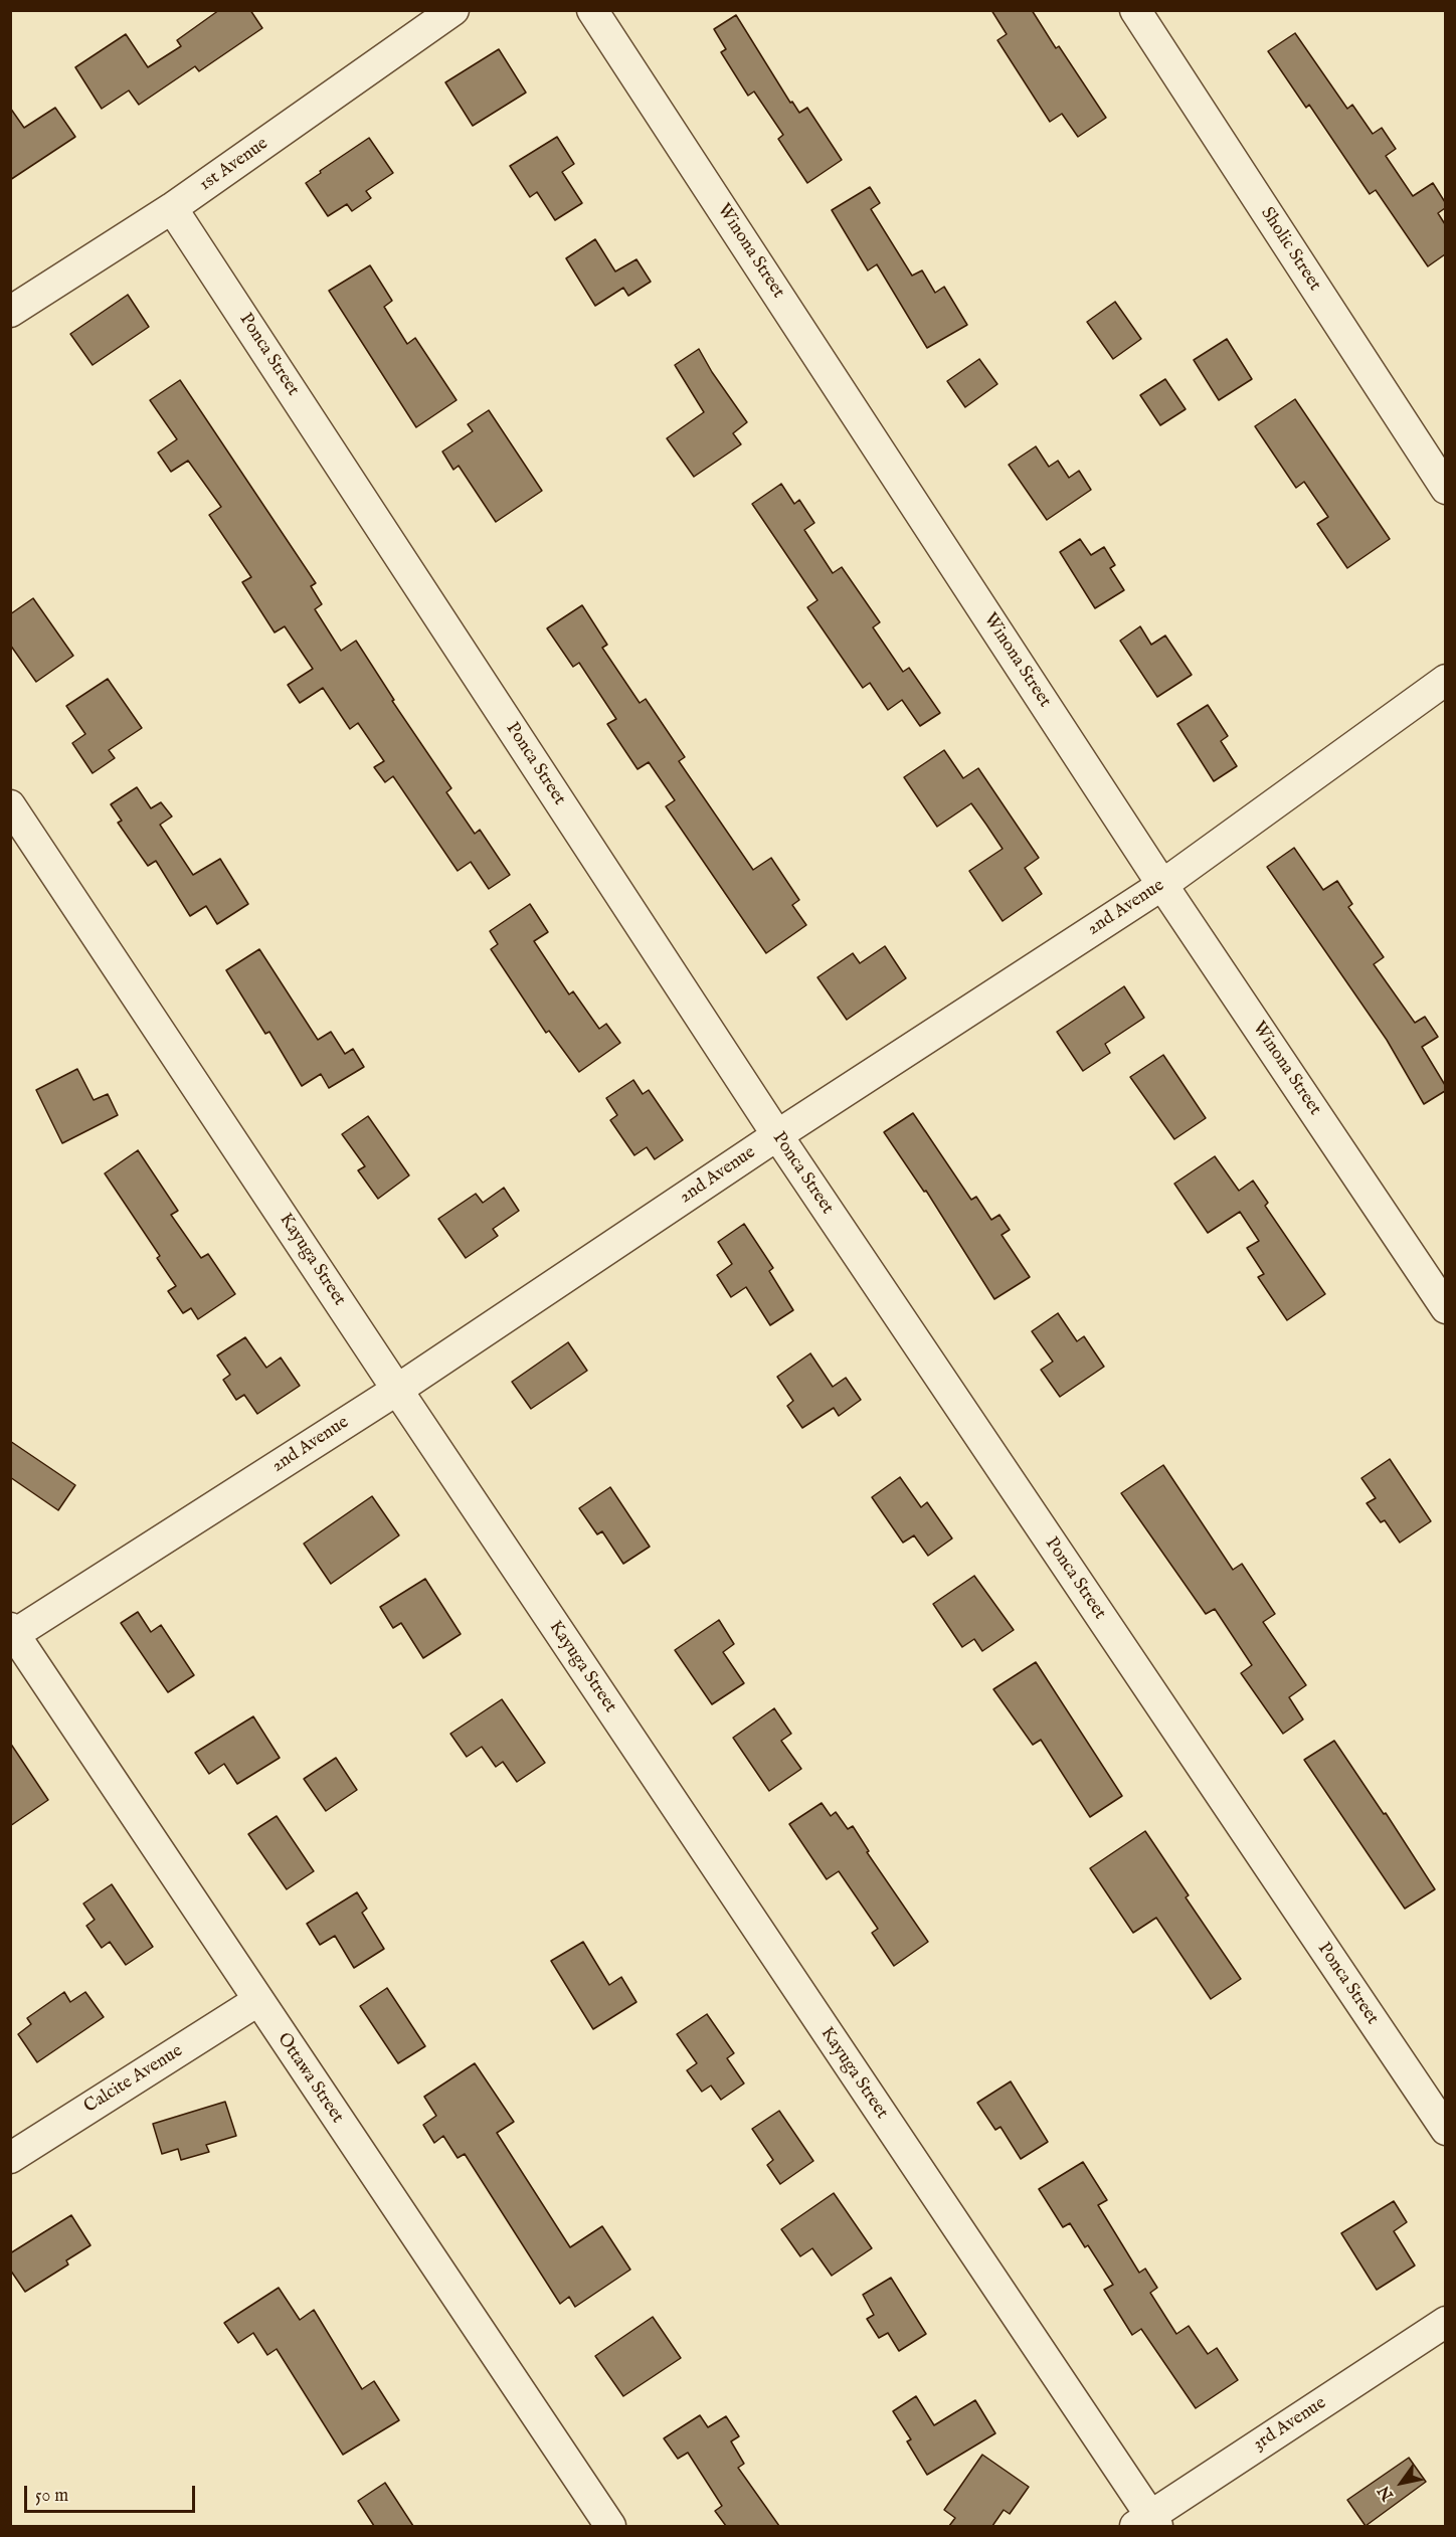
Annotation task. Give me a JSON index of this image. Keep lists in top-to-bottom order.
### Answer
{
  "streets": {
    "street": [
      "1st Avenue",
      "Sholic Street",
      "Winona Street",
      "Ponca Street",
      "2nd Avenue",
      "Kayuga Street",
      "Ottawa Street",
      "Calcite Avenue",
      "3rd Avenue"
    ]
  },
  "crossings": [
    ["1st Avenue", "Ponca Street"],
    ["Winona Street", "2nd Avenue"],
    ["Ponca Street", "2nd Avenue"],
    ["2nd Avenue", "Kayuga Street"],
    ["2nd Avenue", "Ottawa Street"],
    ["Kayuga Street", "3rd Avenue"],
    ["Ottawa Street", "Calcite Avenue"]
  ],
  "scale_bar": "50 m",
  "north": "bottom left"
}
